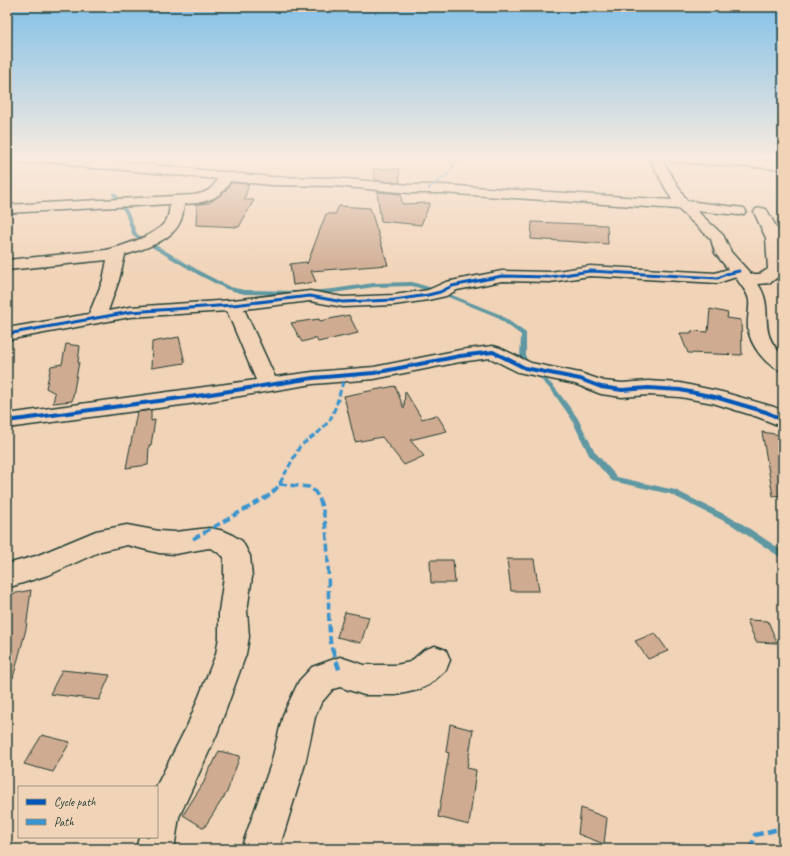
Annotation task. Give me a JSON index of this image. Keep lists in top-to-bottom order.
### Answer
{
  "legend": ["Cycle path", "Path"]
}
